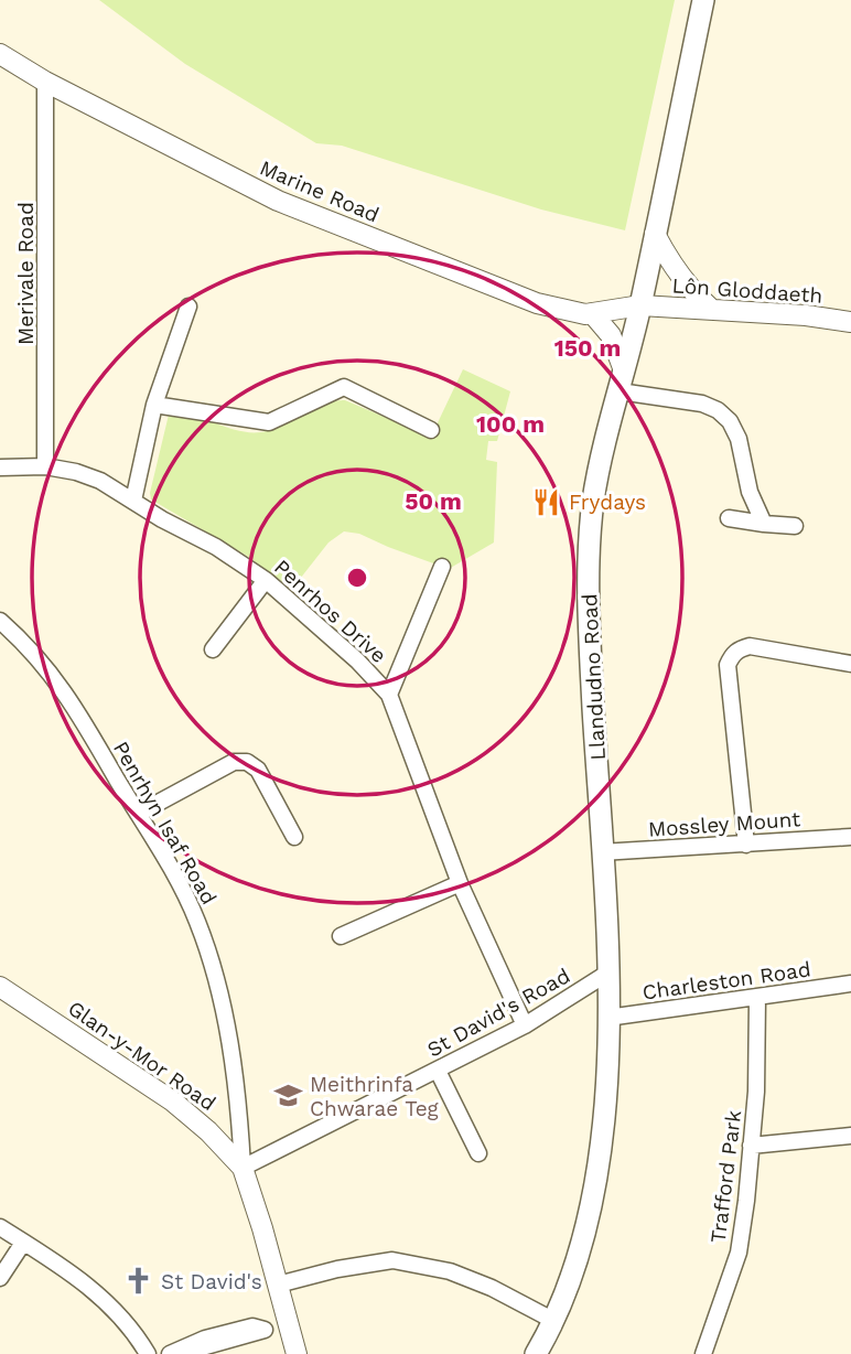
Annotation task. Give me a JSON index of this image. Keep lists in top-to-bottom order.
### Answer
{
  "streets": {
    "main road": ["Llandudno Road"],
    "street": [
      "Marine Road",
      "Merivale Road",
      "Lôn Gloddaeth",
      "Penrhos Drive",
      "Penrhyn Isaf Road",
      "Mossley Mount",
      "Charleston Road",
      "St David's Road",
      "Glan-y-Mor Road",
      "Trafford Park"
    ]
  },
  "crossings": [
    ["Marine Road", "Merivale Road"],
    ["Marine Road", "Lôn Gloddaeth"],
    ["Marine Road", "Llandudno Road"],
    ["Merivale Road", "Penrhos Drive"],
    ["Lôn Gloddaeth", "Llandudno Road"],
    ["Penrhos Drive", "St David's Road"],
    ["Llandudno Road", "Mossley Mount"],
    ["Llandudno Road", "Charleston Road"],
    ["Llandudno Road", "St David's Road"],
    ["Penrhyn Isaf Road", "St David's Road"],
    ["Penrhyn Isaf Road", "Glan-y-Mor Road"],
    ["Charleston Road", "Trafford Park"],
    ["St David's Road", "Glan-y-Mor Road"]
  ],
  "places": {
    "restaurant": ["Frydays"],
    "school or university": ["Meithrinfa Chwarae Teg"],
    "church": ["St David's"]
  },
  "rings": ["150 m", "100 m", "50 m"]
}
